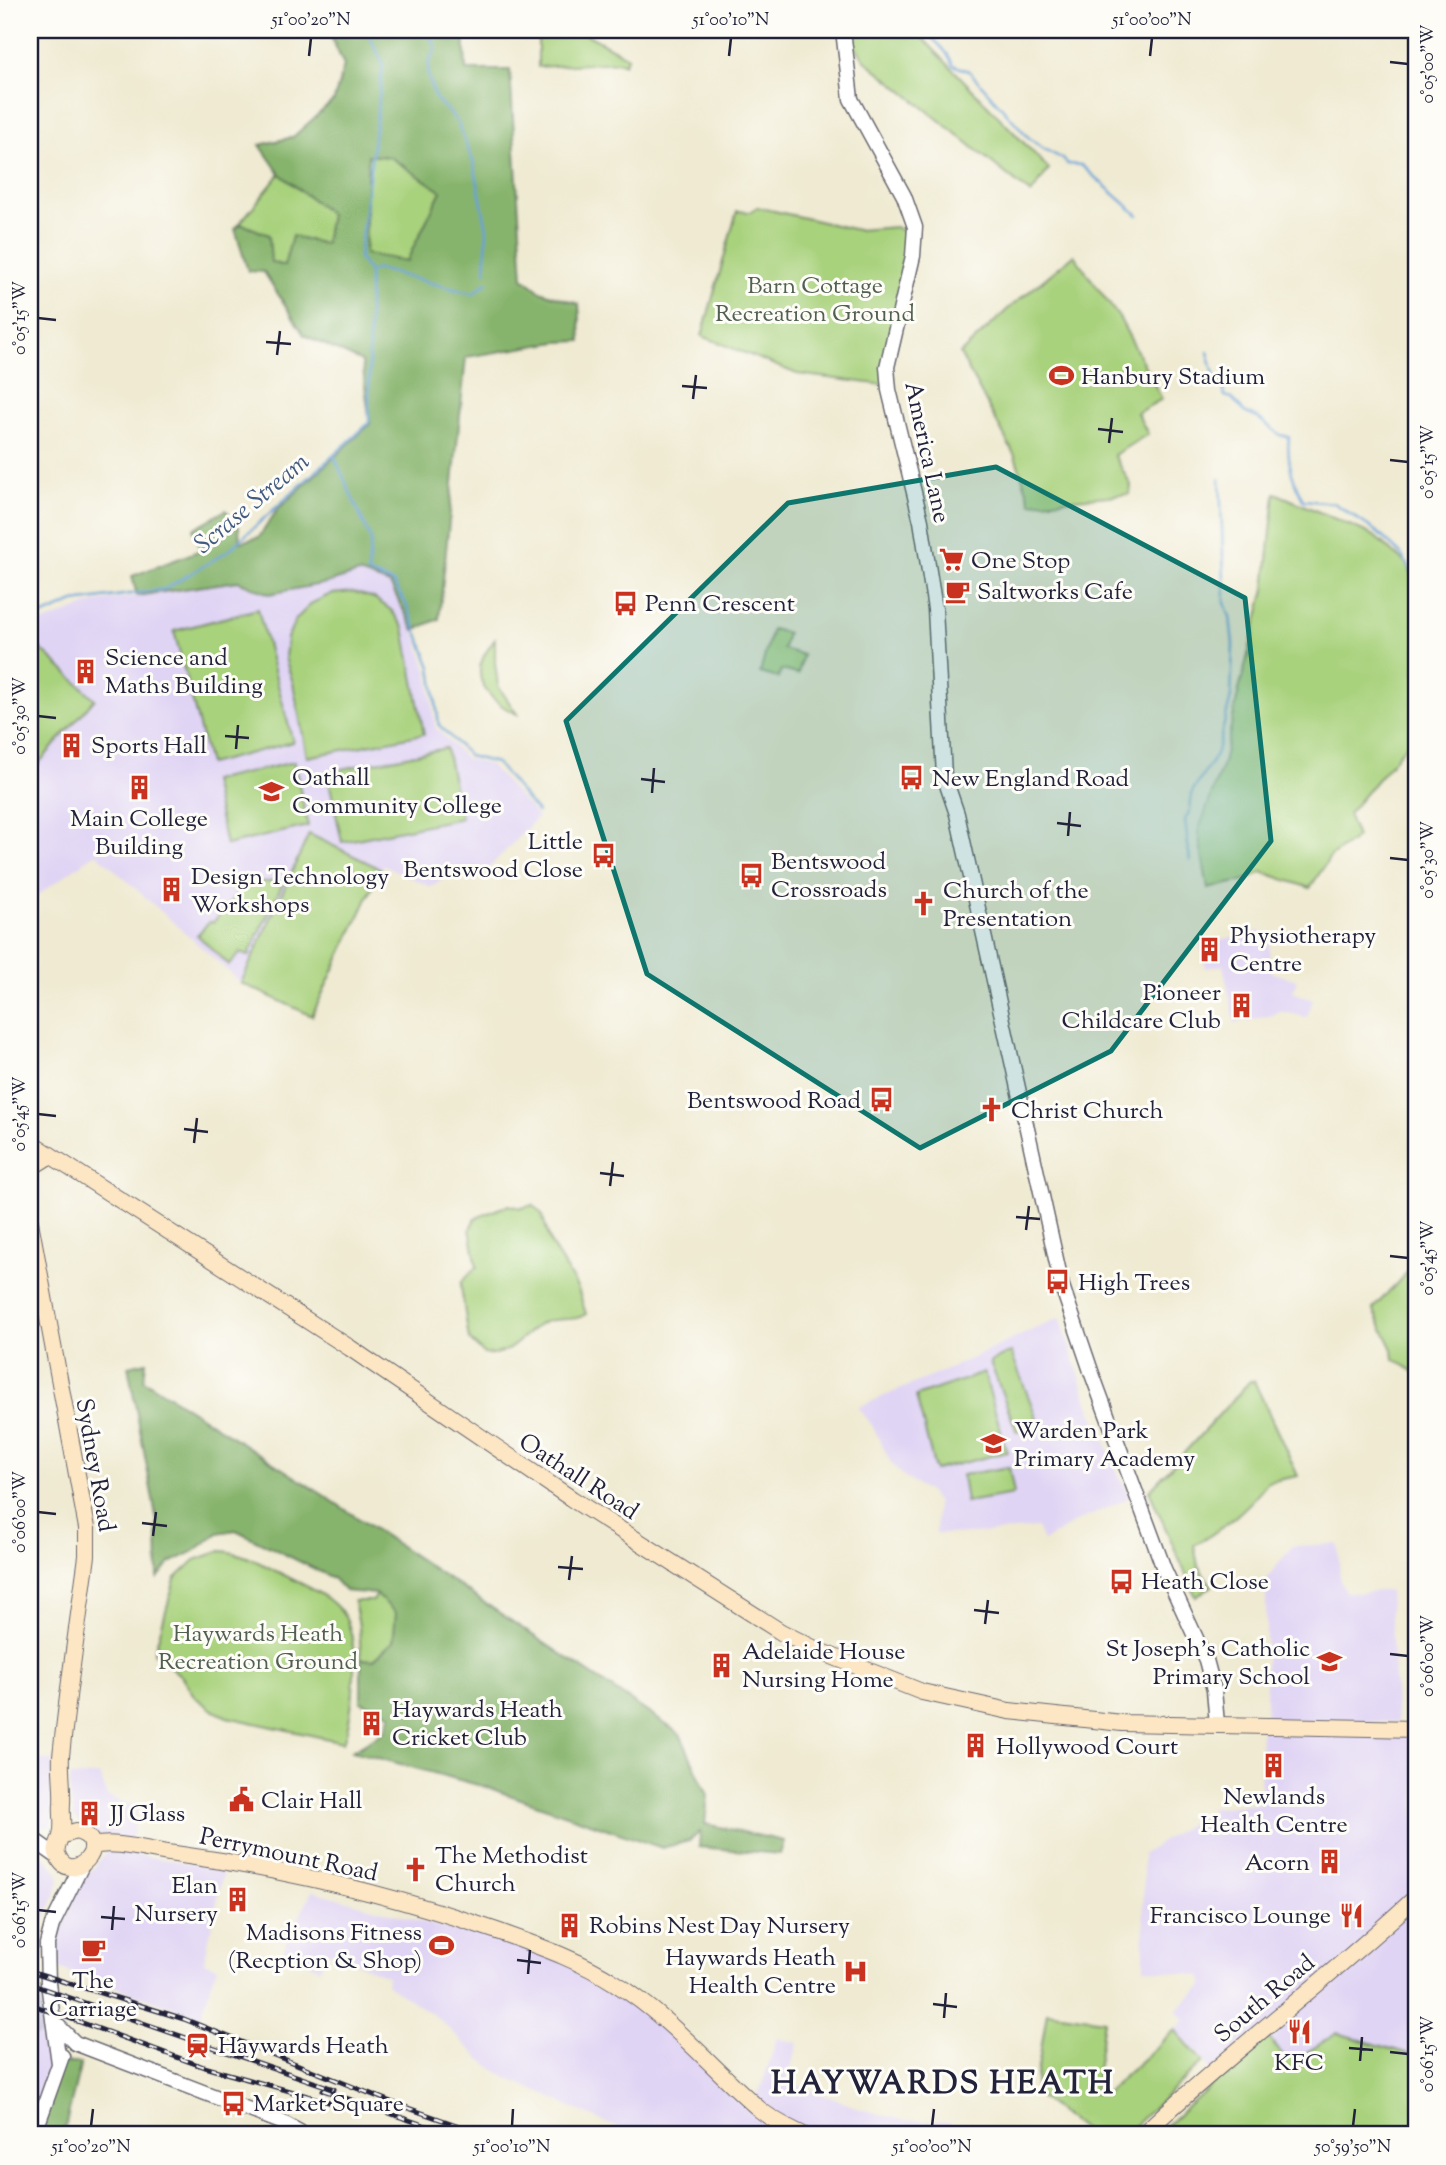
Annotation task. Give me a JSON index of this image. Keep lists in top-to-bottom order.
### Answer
{
  "streets": {
    "main road": [
      "Sydney Road",
      "Oathall Road",
      "Perrymount Road",
      "South Road"
    ],
    "street": ["America Lane"]
  },
  "crossings": [
    ["America Lane", "Oathall Road"],
    ["Sydney Road", "Perrymount Road"]
  ],
  "districts": ["HAYWARDS HEATH"],
  "water": ["Scrase Stream"],
  "parks": ["Barn Cottage Recreation Ground", "Haywards Heath Recreation Ground"],
  "places": {
    "sports": ["Hanbury Stadium", "Madisons Fitness (Recption & Shop)"],
    "supermarket": ["One Stop"],
    "cafe": ["Saltworks Cafe", "The Carriage"],
    "bus stop": [
      "Penn Crescent",
      "New England Road",
      "Little Bentswood Close",
      "Bentswood Crossroads",
      "Bentswood Road",
      "High Trees",
      "Heath Close",
      "Market Square"
    ],
    "building": [
      "Science and Maths Building",
      "Sports Hall",
      "Main College Building",
      "Design Technology Workshops",
      "Physiotherapy Centre",
      "Pioneer Childcare Club",
      "Adelaide House Nursing Home",
      "Haywards Heath Cricket Club",
      "Hollywood Court",
      "Newlands Health Centre",
      "JJ Glass",
      "Acorn",
      "Elan Nursery",
      "Robins Nest Day Nursery"
    ],
    "school or university": ["Oathall Community College", "Warden Park Primary Academy", "St Joseph's Catholic Primary School"],
    "church": ["Church of the Presentation", "Christ Church", "The Methodist Church"],
    "public building": ["Clair Hall"],
    "restaurant": ["Francisco Lounge", "KFC"],
    "hospital": ["Haywards Heath Health Centre"],
    "station": ["Haywards Heath"]
  },
  "coordinates": [
    "51°00'20\"N",
    "51°00'10\"N",
    "51°00'00\"N",
    "0°05'00\"W",
    "0°05'15\"W",
    "0°05'30\"W",
    "0°05'45\"W",
    "0°06'00\"W",
    "0°06'15\"W",
    "50°59'50\"N"
  ]
}
